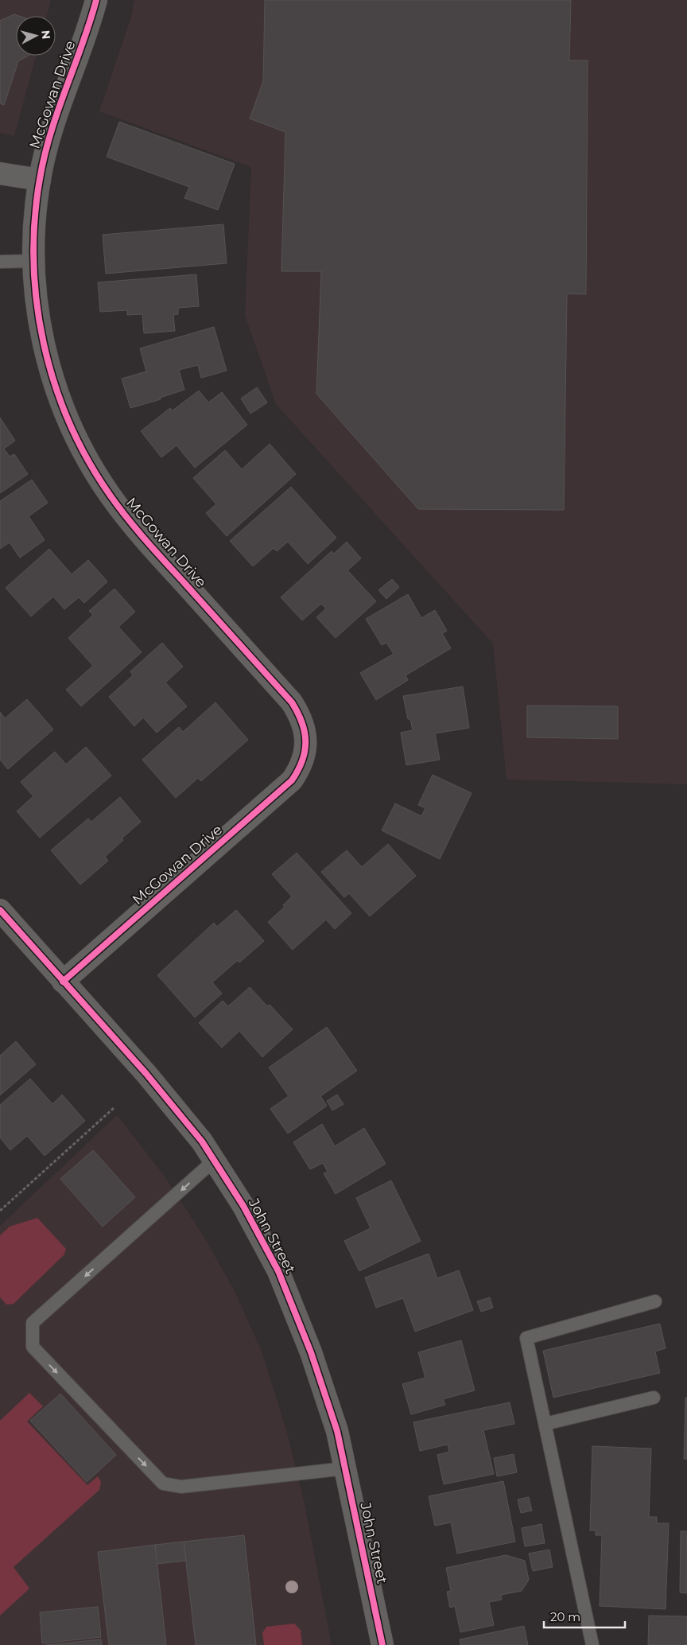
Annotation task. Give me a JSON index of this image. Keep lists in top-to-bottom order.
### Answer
{
  "streets": {
    "street": ["McGowan Drive", "John Street"]
  },
  "crossings": [
    ["McGowan Drive", "John Street"]
  ],
  "scale_bar": "20 m",
  "north": "right"
}
